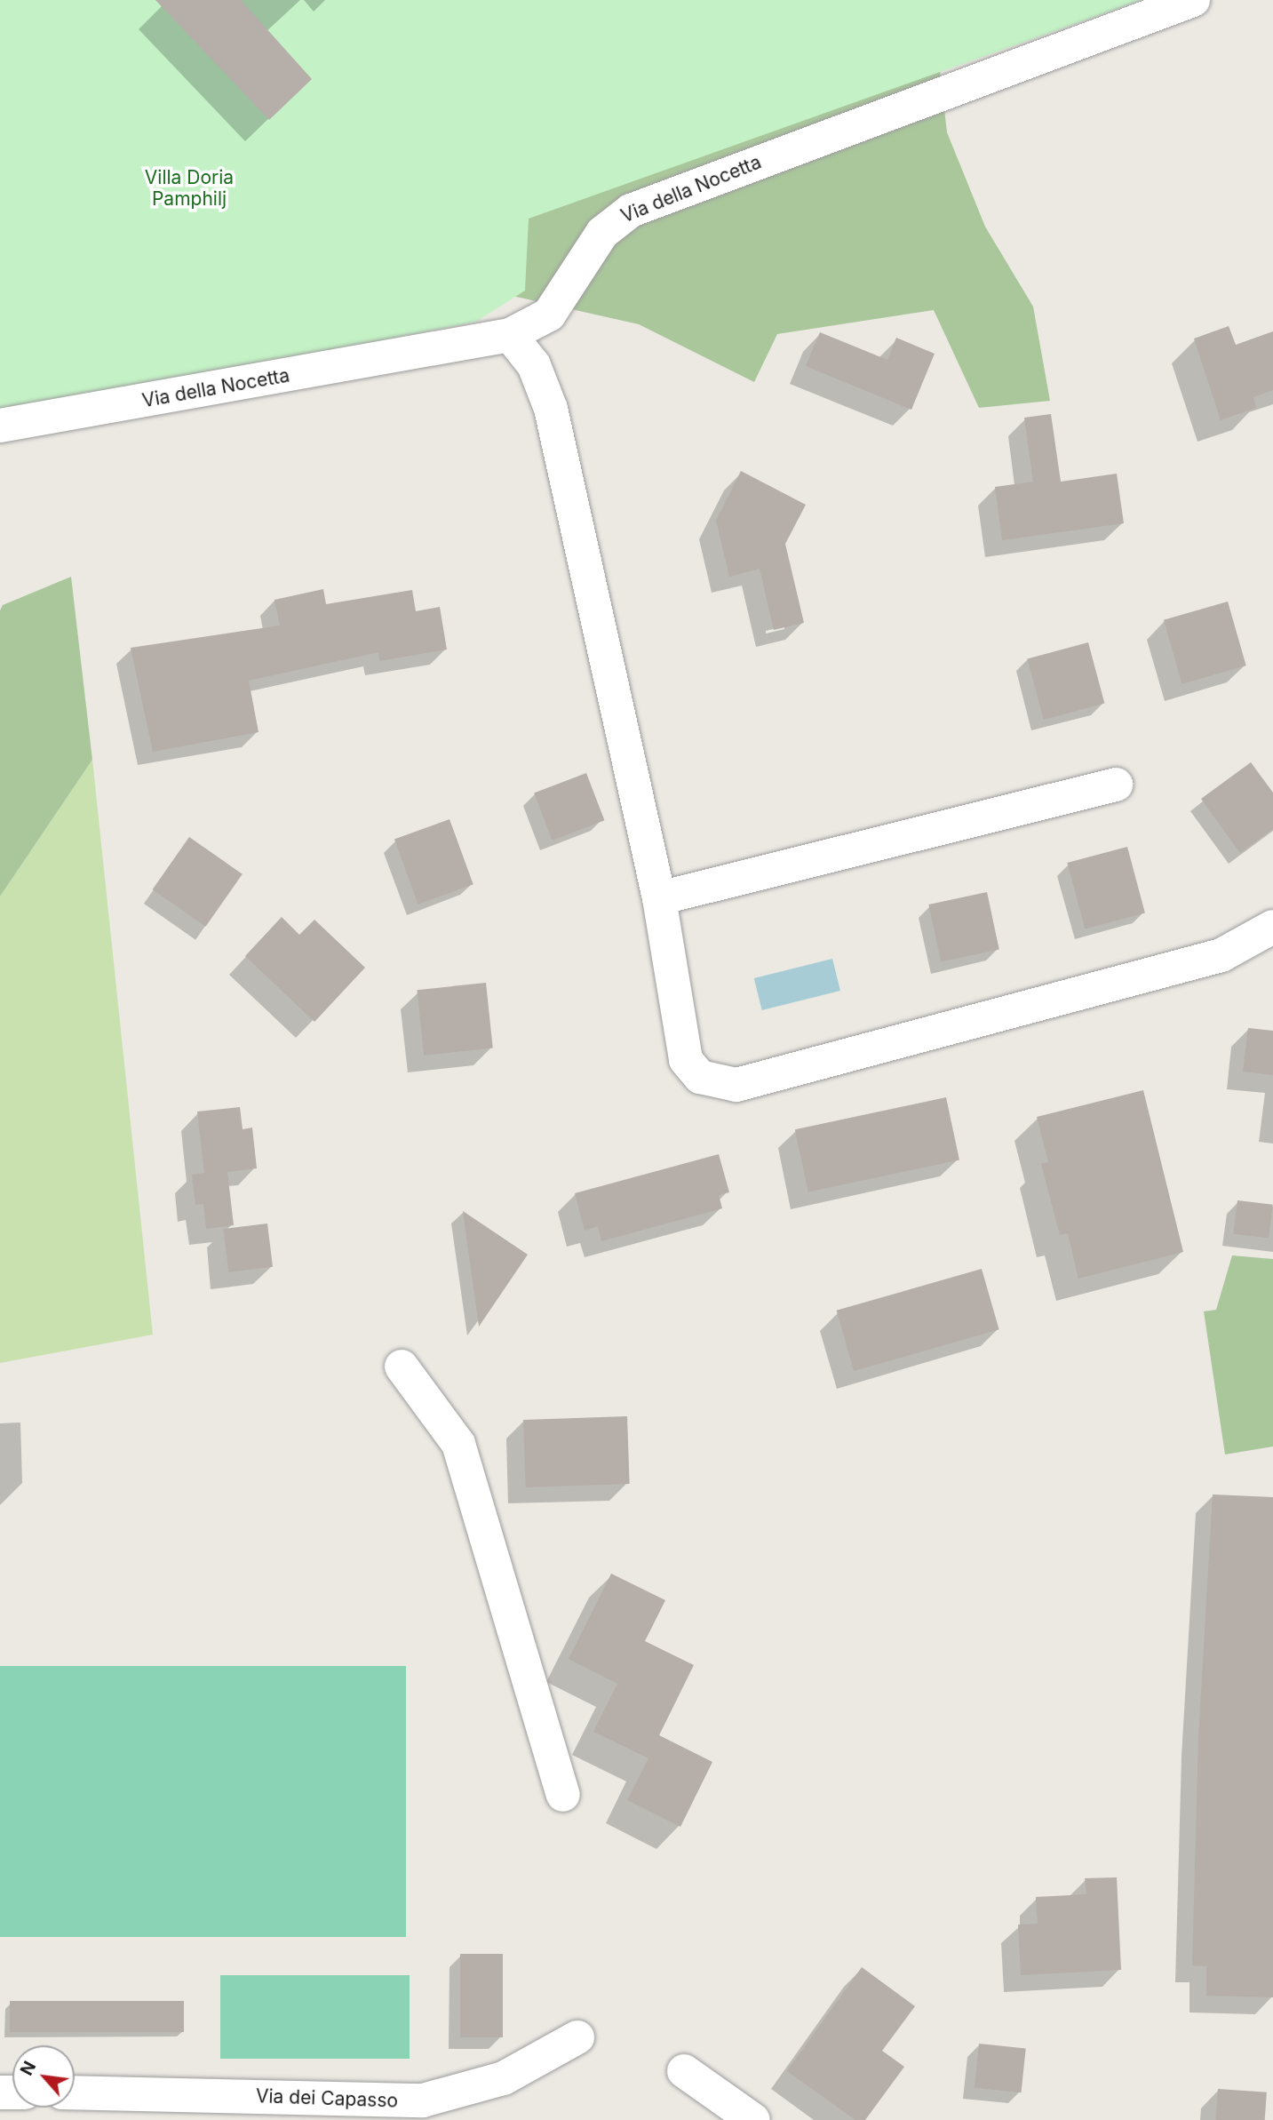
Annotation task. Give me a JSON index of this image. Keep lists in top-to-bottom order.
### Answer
{
  "streets": {
    "street": ["Via della Nocetta", "Via dei Capasso"]
  },
  "parks": ["Villa Doria Pamphilj"],
  "north": "top left"
}
